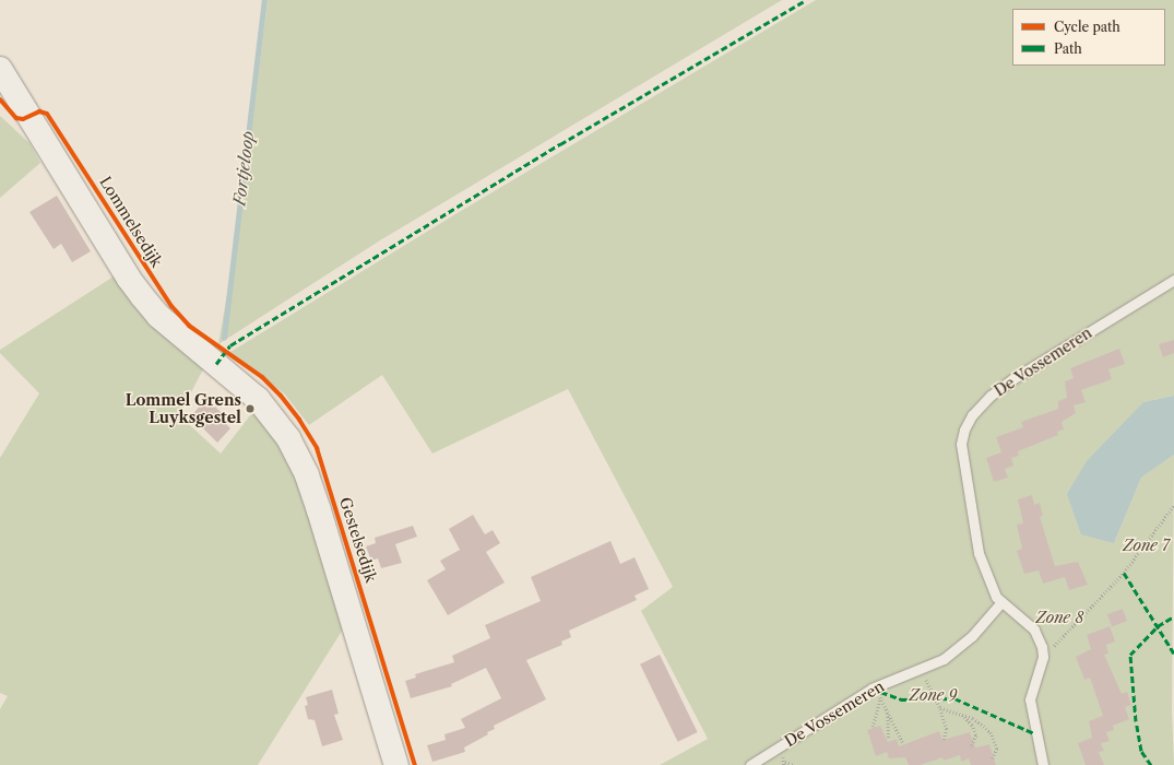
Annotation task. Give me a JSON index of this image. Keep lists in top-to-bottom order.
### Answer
{
  "streets": {
    "main road": ["Lommelsedijk", "Gestelsedijk"],
    "lane": ["De Vossemeren"]
  },
  "crossings": [
    ["Lommelsedijk", "Gestelsedijk"]
  ],
  "water": ["Fortjeloop"],
  "parks": ["Zone 7", "Zone 8", "Zone 9"],
  "places": ["Lommel Grens Luyksgestel"],
  "legend": ["Cycle path", "Path"]
}
